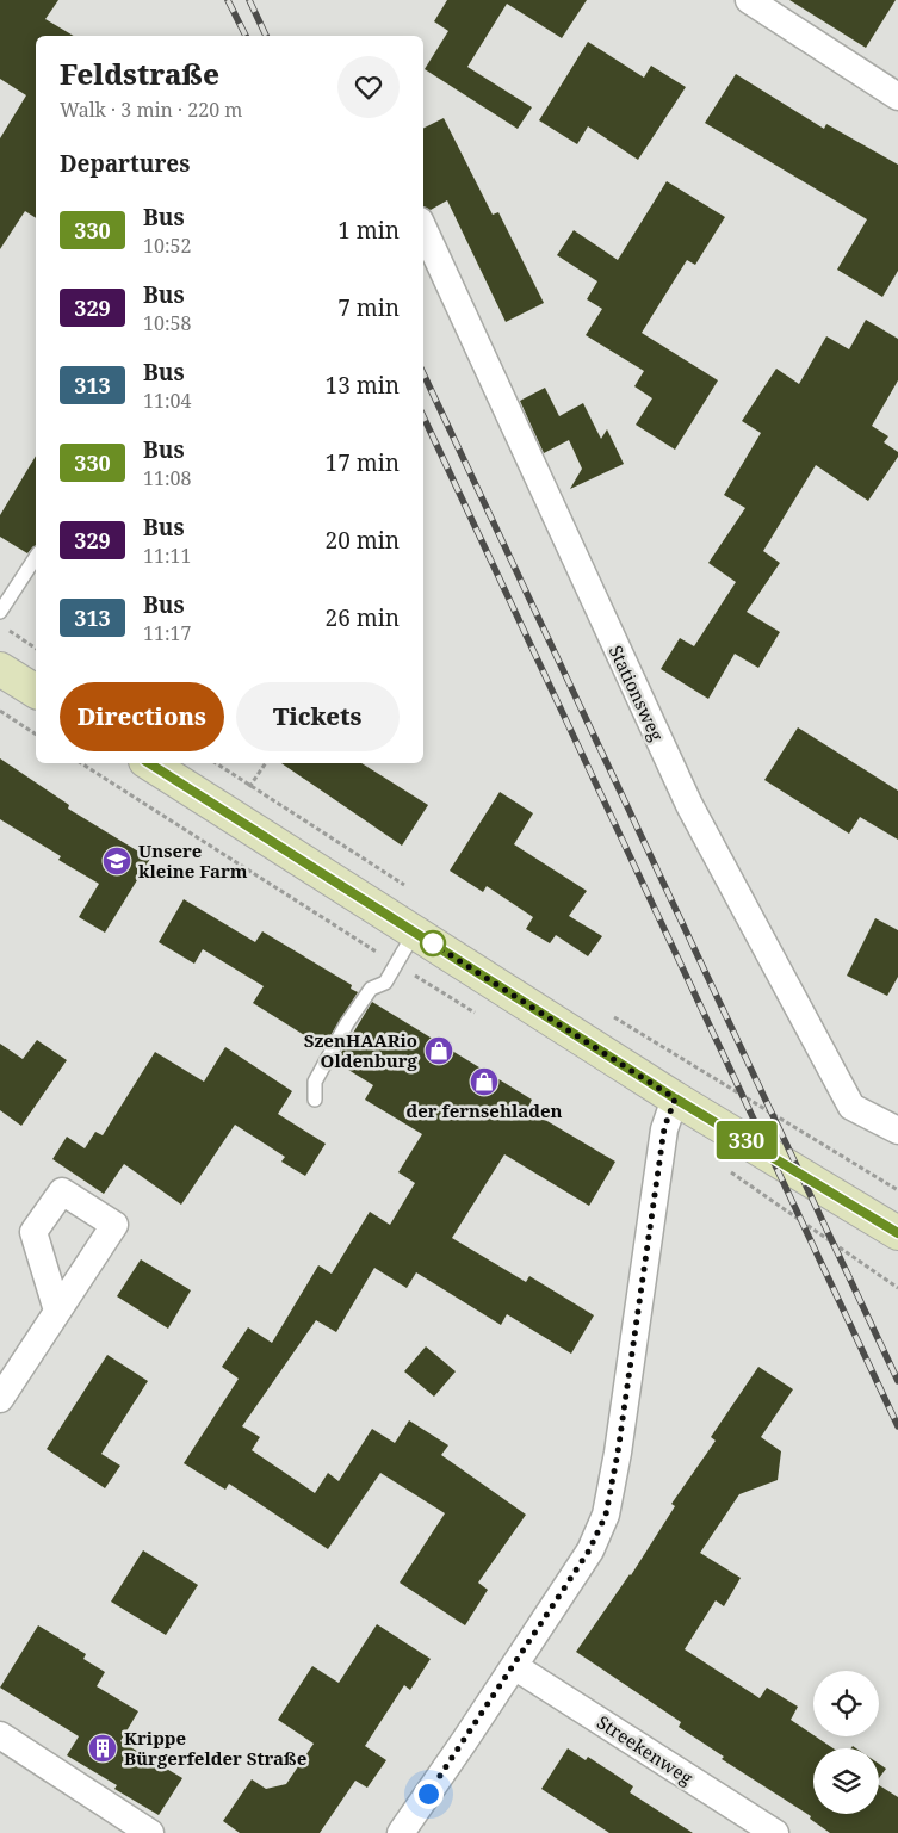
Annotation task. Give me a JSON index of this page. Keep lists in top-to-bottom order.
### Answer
{
  "streets": {
    "street": ["Stationsweg", "Streekenweg"]
  },
  "places": {
    "school or university": ["Unsere kleine Farm"],
    "shop": ["SzenHAARio Oldenburg", "der fernsehladen"],
    "building": ["Krippe Bürgerfelder Straße"]
  },
  "lines": ["bus line 330"],
  "page": {
    "on_map": "330",
    "heading": [
      ["Feldstraße", "Walk · 3 min · 220 m"],
      "Departures"
    ],
    "list": [
      {
        "mark": "330",
        "name": "Bus",
        "note": "10:52",
        "value": "1 min"
      },
      {
        "mark": "329",
        "name": "Bus",
        "note": "10:58",
        "value": "7 min"
      },
      {
        "mark": "313",
        "name": "Bus",
        "note": "11:04",
        "value": "13 min"
      },
      {
        "mark": "330",
        "name": "Bus",
        "note": "11:08",
        "value": "17 min"
      },
      {
        "mark": "329",
        "name": "Bus",
        "note": "11:11",
        "value": "20 min"
      },
      {
        "mark": "313",
        "name": "Bus",
        "note": "11:17",
        "value": "26 min"
      }
    ],
    "buttons": ["Directions", "Tickets"]
  }
}
